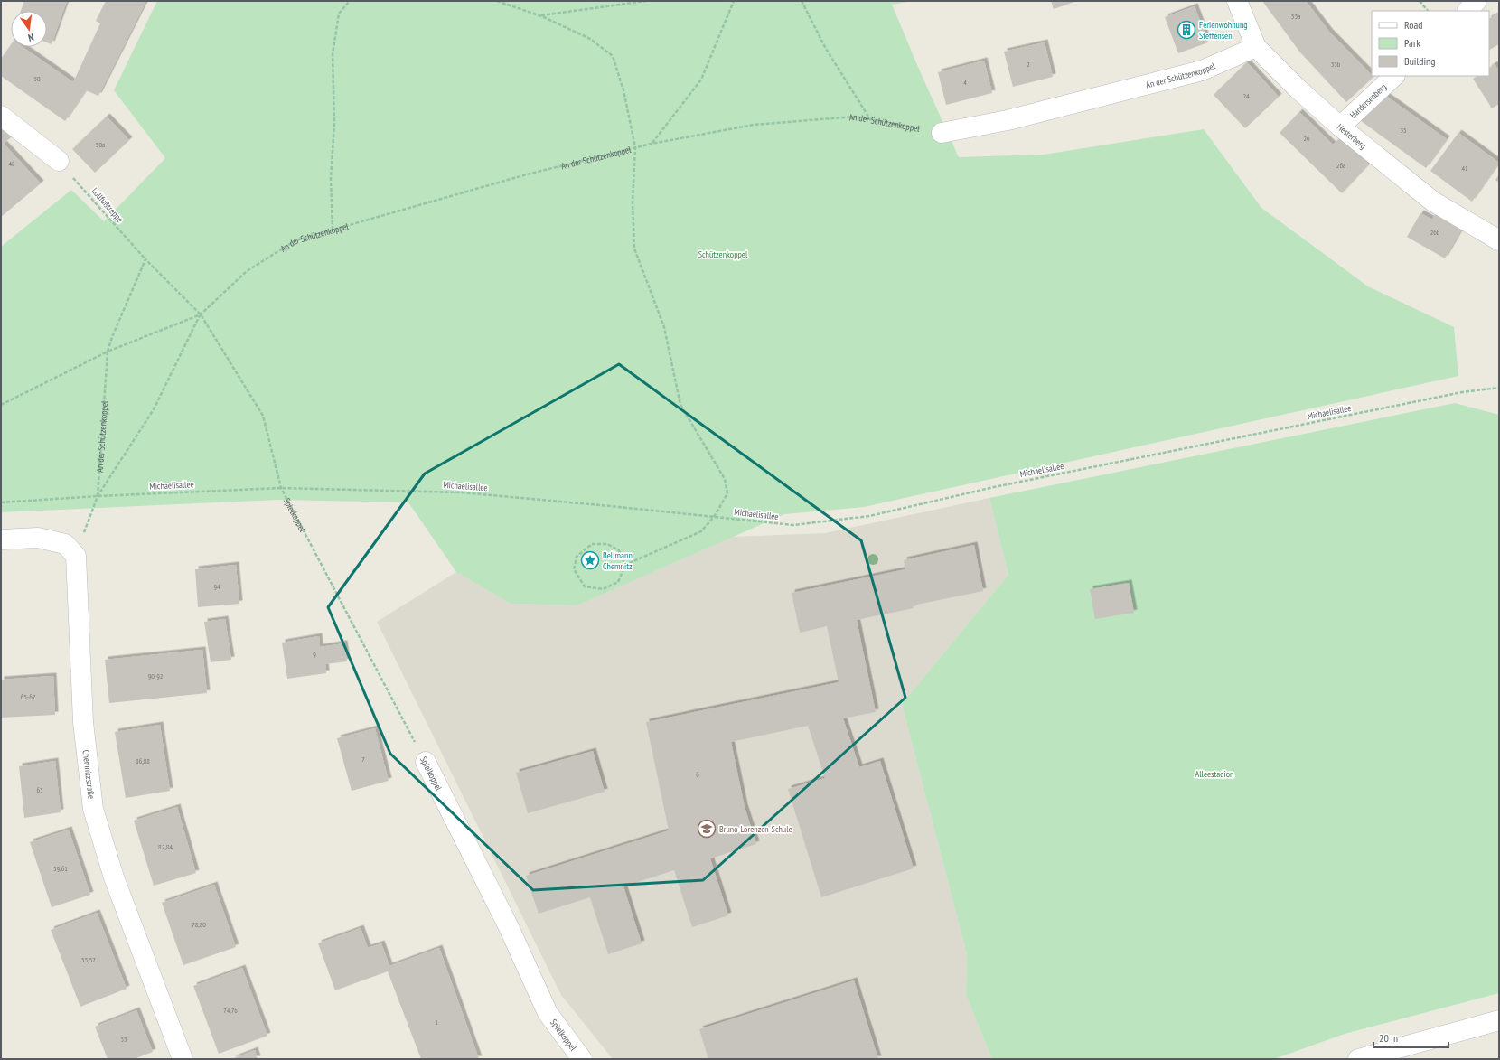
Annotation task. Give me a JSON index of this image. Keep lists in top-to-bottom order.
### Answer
{
  "streets": {
    "street": [
      "An der Schützenkoppel",
      "Hardersenberg",
      "Hesterberg",
      "Spielkoppel",
      "Chemnitzstraße"
    ],
    "path": ["Lollfußtreppe", "Michaelisallee"]
  },
  "crossings": [
    ["An der Schützenkoppel", "Hesterberg"],
    ["An der Schützenkoppel", "Lollfußtreppe"],
    ["An der Schützenkoppel", "Michaelisallee"],
    ["An der Schützenkoppel", "Spielkoppel"],
    ["Hardersenberg", "Hesterberg"],
    ["Lollfußtreppe", "Spielkoppel"],
    ["Michaelisallee", "Spielkoppel"]
  ],
  "parks": ["Schützenkoppel", "Alleestadion"],
  "places": {
    "building": ["Ferienwohnung Steffensen"],
    "place": ["Bellmann Chemnitz"],
    "school or university": ["Bruno-Lorenzen-Schule"]
  },
  "house_numbers": [
    "33a",
    "2",
    "33b",
    "50",
    "4",
    "24",
    "35",
    "26",
    "50a",
    "48",
    "26a",
    "41",
    "26b",
    "94",
    "9",
    "90-92",
    "65-67",
    "7",
    "86,88",
    "6",
    "63",
    "82,84",
    "59,61",
    "78,80",
    "55,57",
    "74,76",
    "1",
    "53"
  ],
  "legend": ["Road", "Park", "Building"],
  "scale_bar": "20 m",
  "north": "bottom"
}
